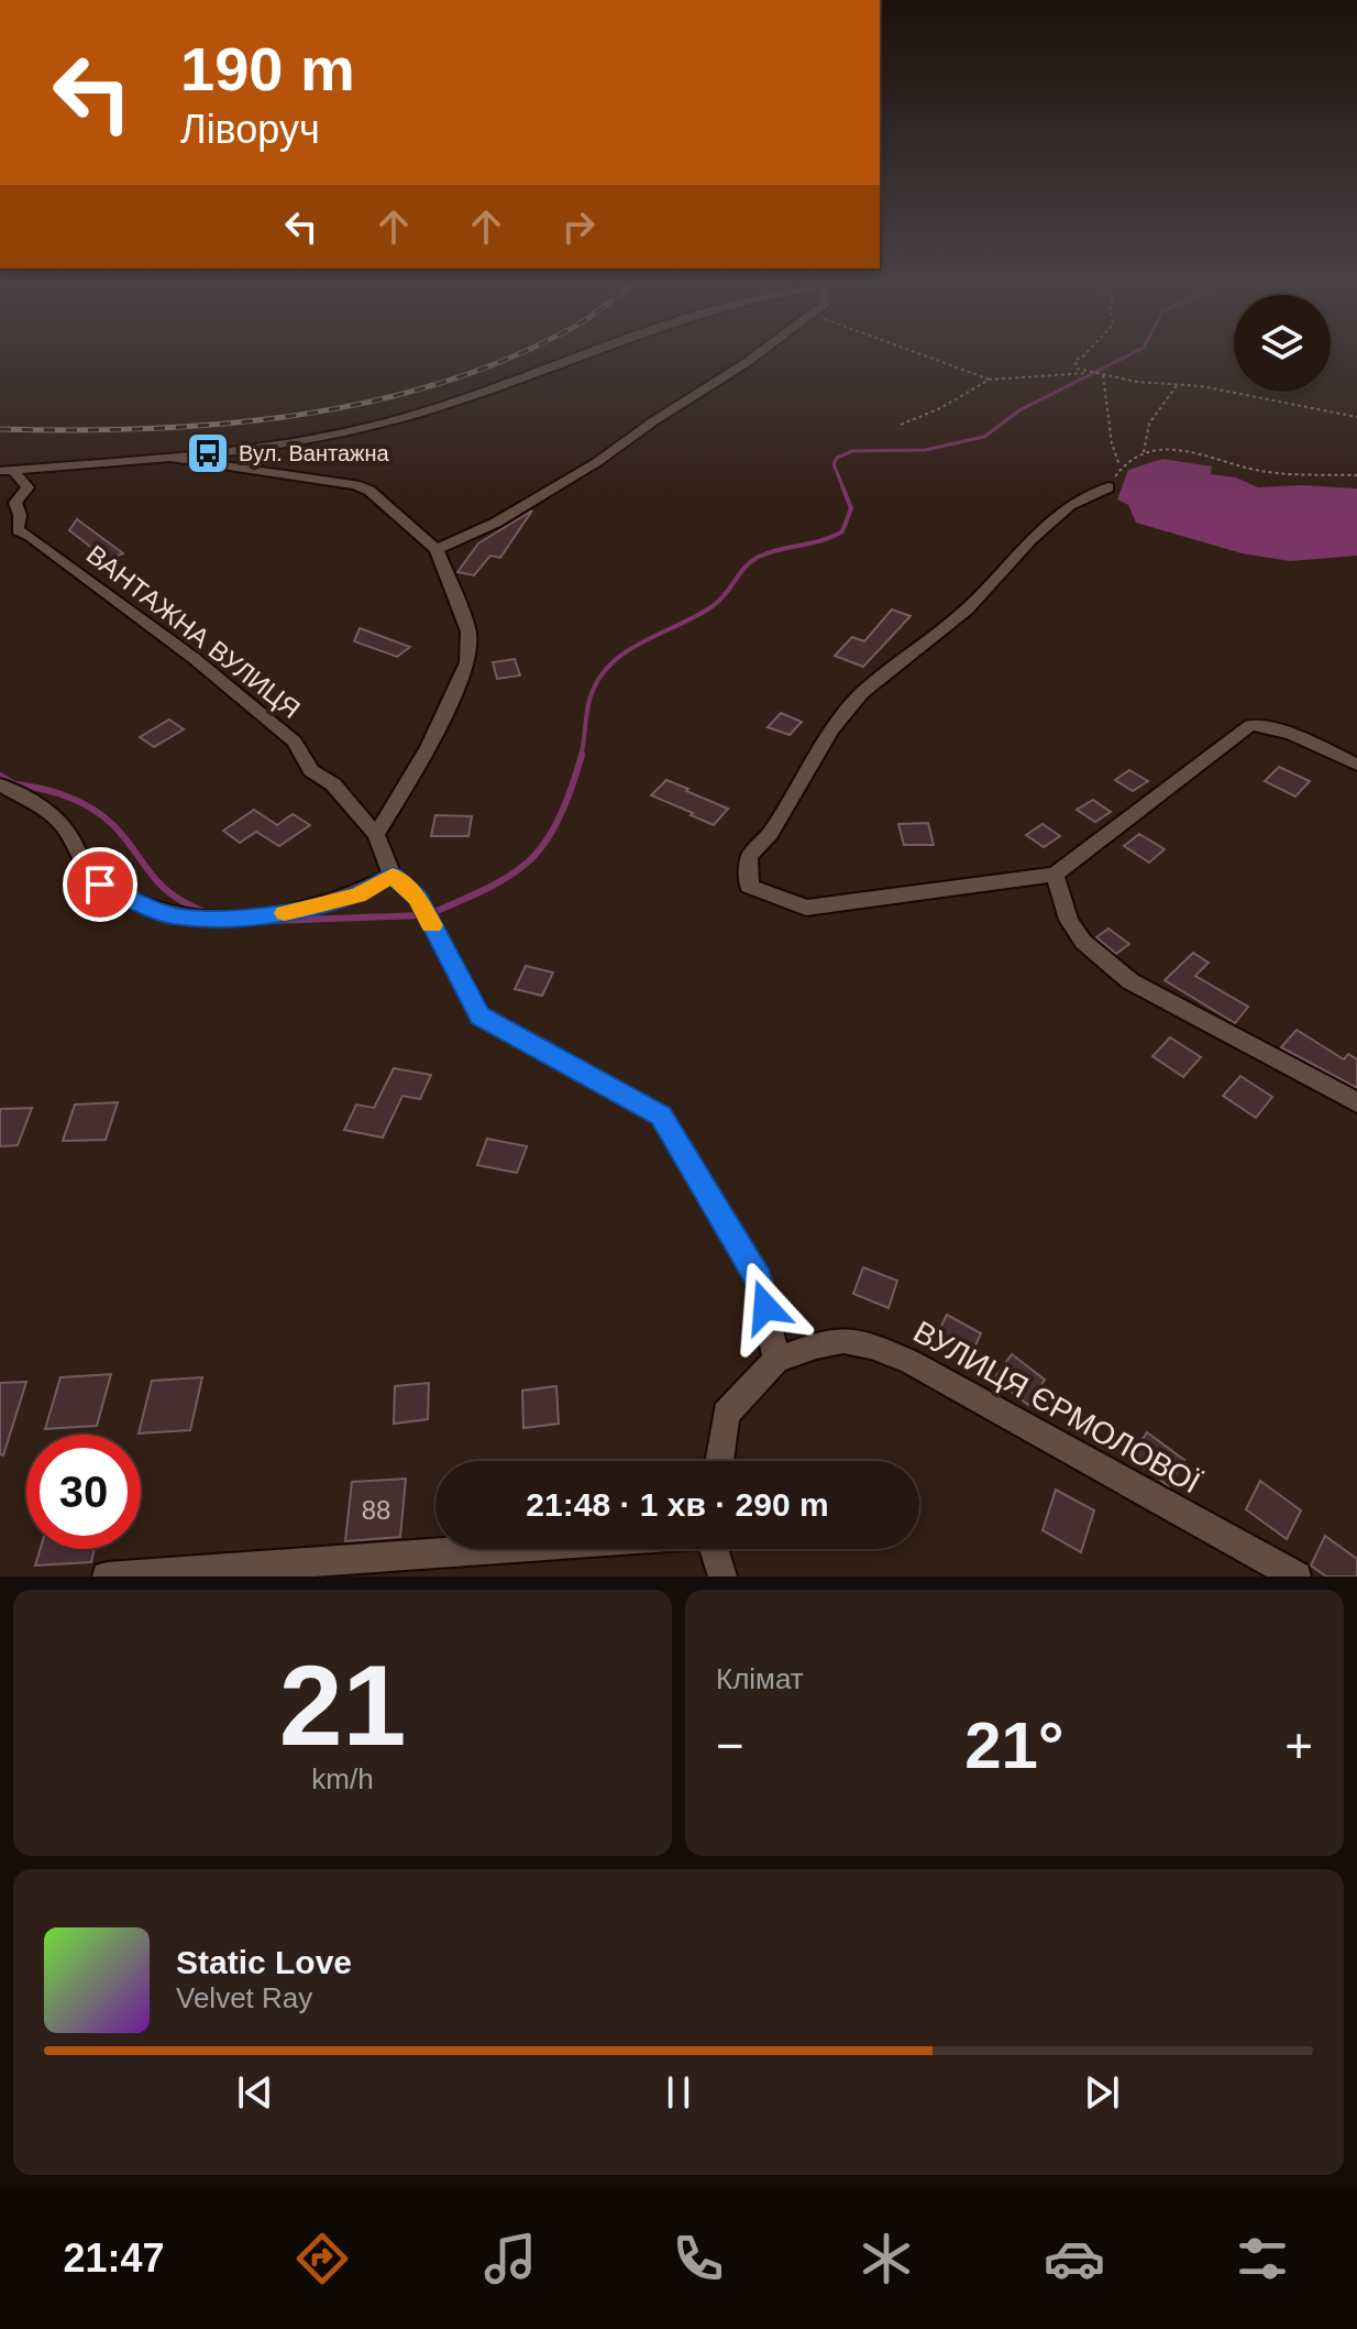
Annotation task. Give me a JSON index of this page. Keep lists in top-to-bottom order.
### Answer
{
  "streets": {
    "street": ["ВАНТАЖНА ВУЛИЦЯ", "ВУЛИЦЯ ЄРМОЛОВОЇ"]
  },
  "crossings": [
    ["ВАНТАЖНА ВУЛИЦЯ", "ВУЛИЦЯ ЄРМОЛОВОЇ"]
  ],
  "places": {
    "bus stop": ["Вул. Вантажна"]
  },
  "house_numbers": ["88"],
  "page": {
    "turn": ["190 m", "Ліворуч"],
    "limit": "30",
    "trip": "21:48 · 1 хв · 290 m",
    "tile": [
      ["21", "km/h"],
      "Клімат"
    ],
    "heat": ["−", "21°", "+"],
    "song": ["Static Love", "Velvet Ray"],
    "tabs": "21:47"
  }
}
